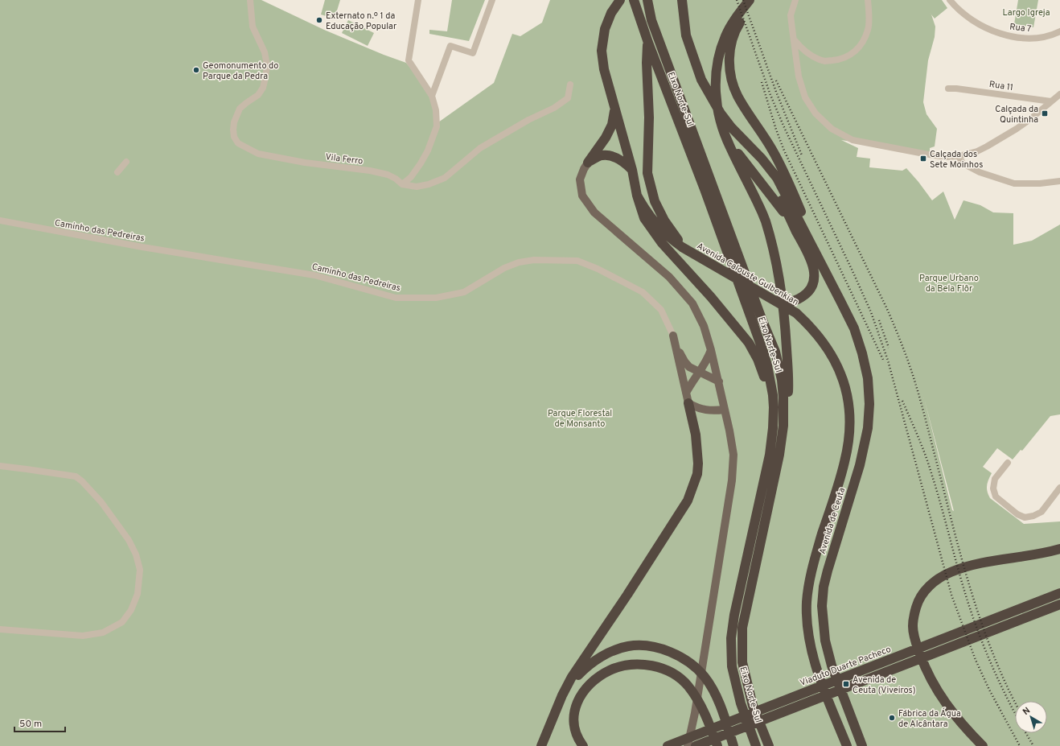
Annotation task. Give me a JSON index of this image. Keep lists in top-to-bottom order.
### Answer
{
  "streets": {
    "highway": [
      "Eixo Norte-Sul",
      "Avenida Calouste Gulbenkian",
      "Avenida de Ceuta",
      "Viaduto Duarte Pacheco"
    ],
    "street": [
      "Rua 7",
      "Rua 11",
      "Vila Ferro",
      "Caminho das Pedreiras"
    ]
  },
  "crossings": [
    ["Avenida Calouste Gulbenkian", "Avenida de Ceuta"]
  ],
  "parks": ["Largo Igreja", "Parque Urbano da Bela Flôr", "Parque Florestal de Monsanto"],
  "places": {
    "other": ["Externato n.º 1 da Educação Popular", "Geomonumento do Parque da Pedra", "Fábrica da Água de Alcântara"],
    "transit": ["Calçada da Quintinha", "Calçada dos Sete Moinhos", "Avenida de Ceuta (Viveiros)"]
  },
  "scale_bar": "50 m",
  "north": "top left"
}
